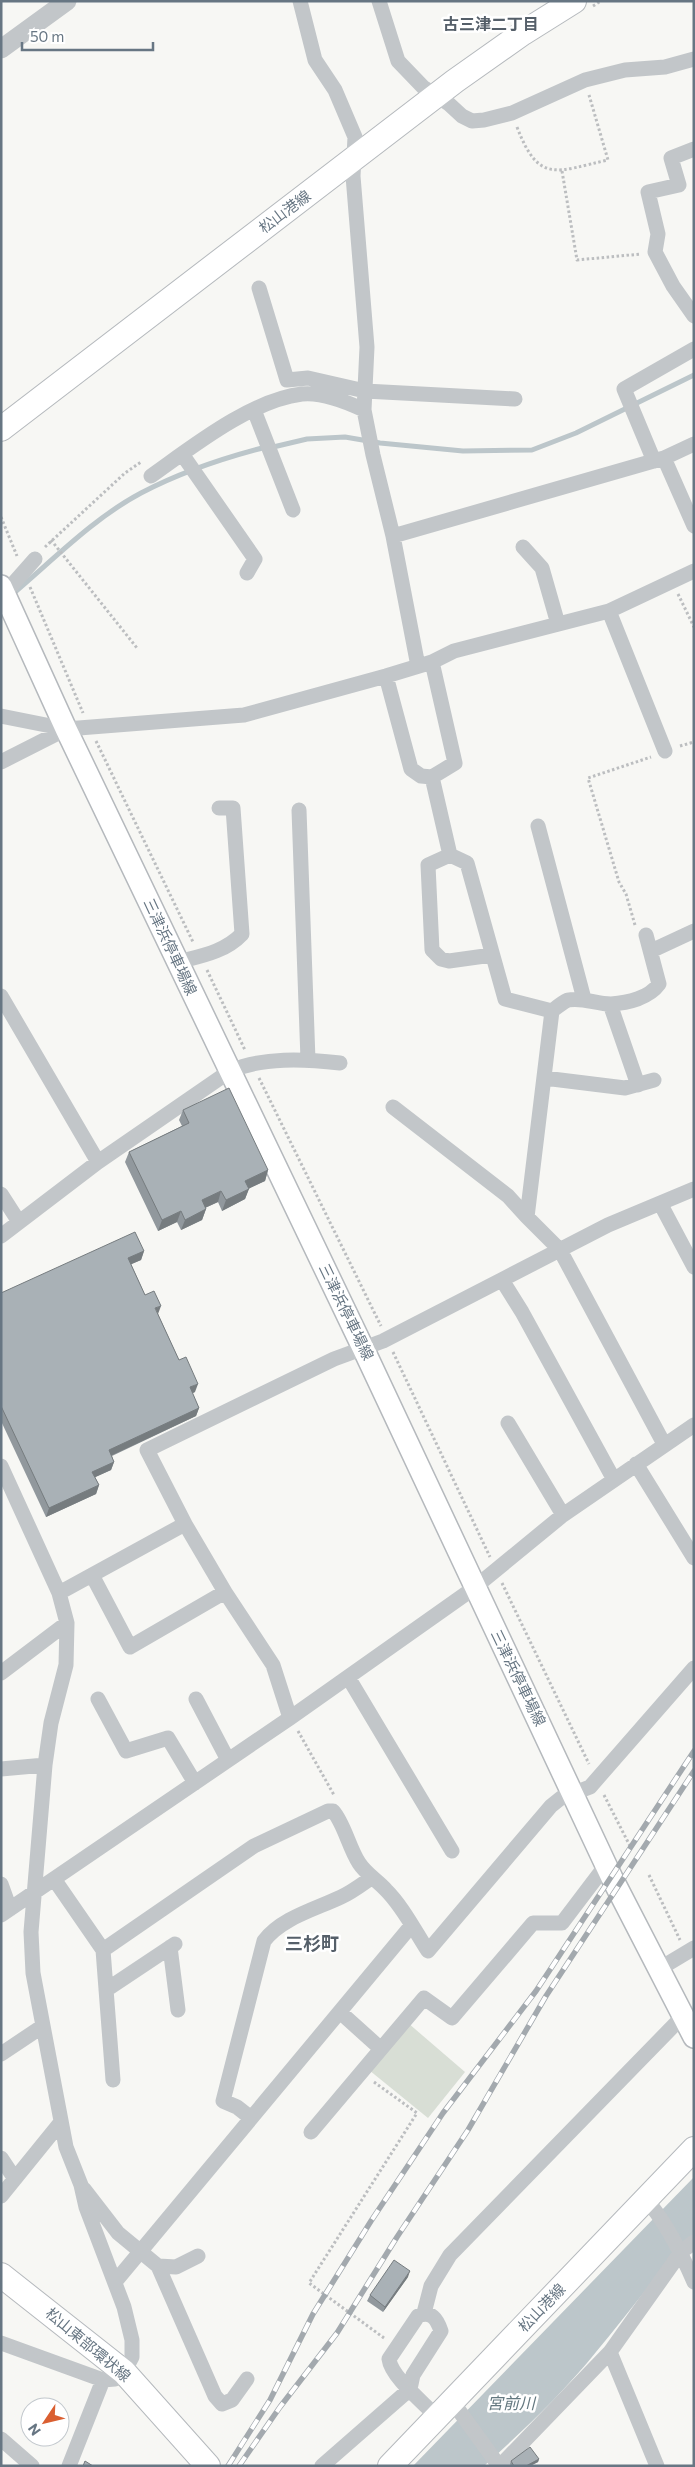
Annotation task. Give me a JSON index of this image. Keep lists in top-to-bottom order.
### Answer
{
  "streets": {
    "main road": ["松山港線", "三津浜停車場線", "松山東部環状線"]
  },
  "districts": ["古三津二丁目", "三杉町"],
  "water": ["宮前川"],
  "scale_bar": "50 m",
  "north": "bottom left"
}
